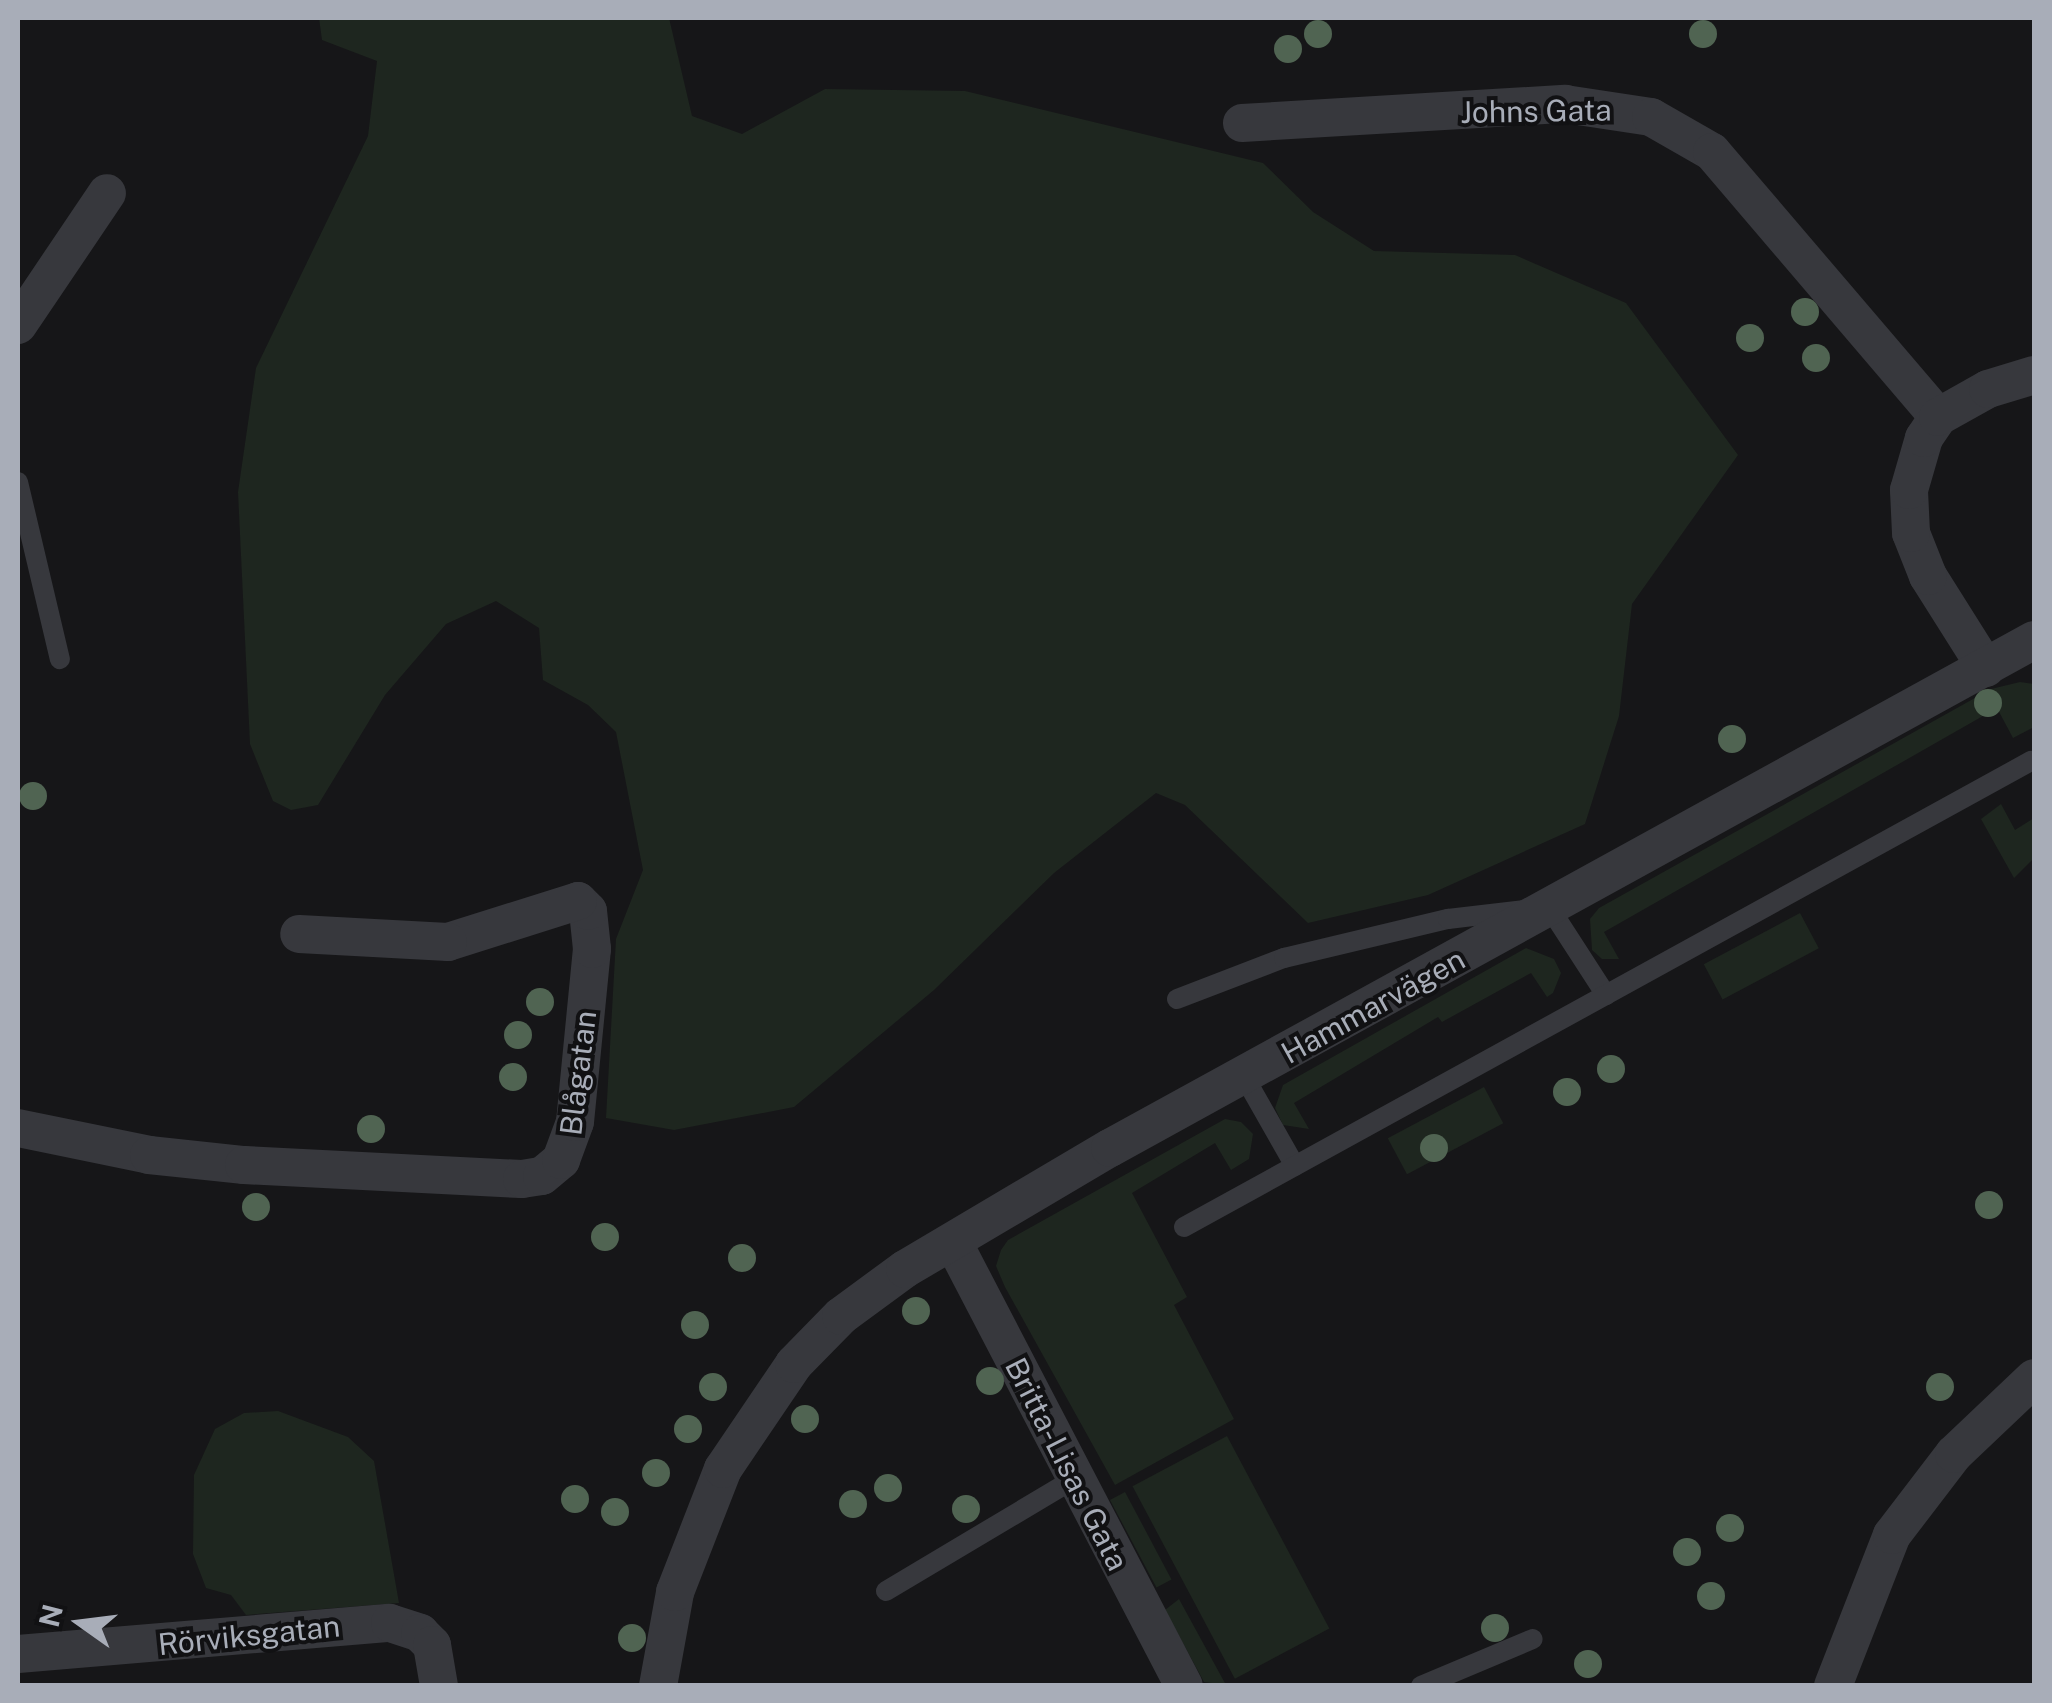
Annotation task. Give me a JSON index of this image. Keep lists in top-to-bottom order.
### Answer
{
  "streets": {
    "street": [
      "Johns Gata",
      "Hammarvägen",
      "Blågatan",
      "Britta-Lisas Gata",
      "Rörviksgatan"
    ]
  },
  "crossings": [
    ["Hammarvägen", "Britta-Lisas Gata"]
  ],
  "north": "left"
}
